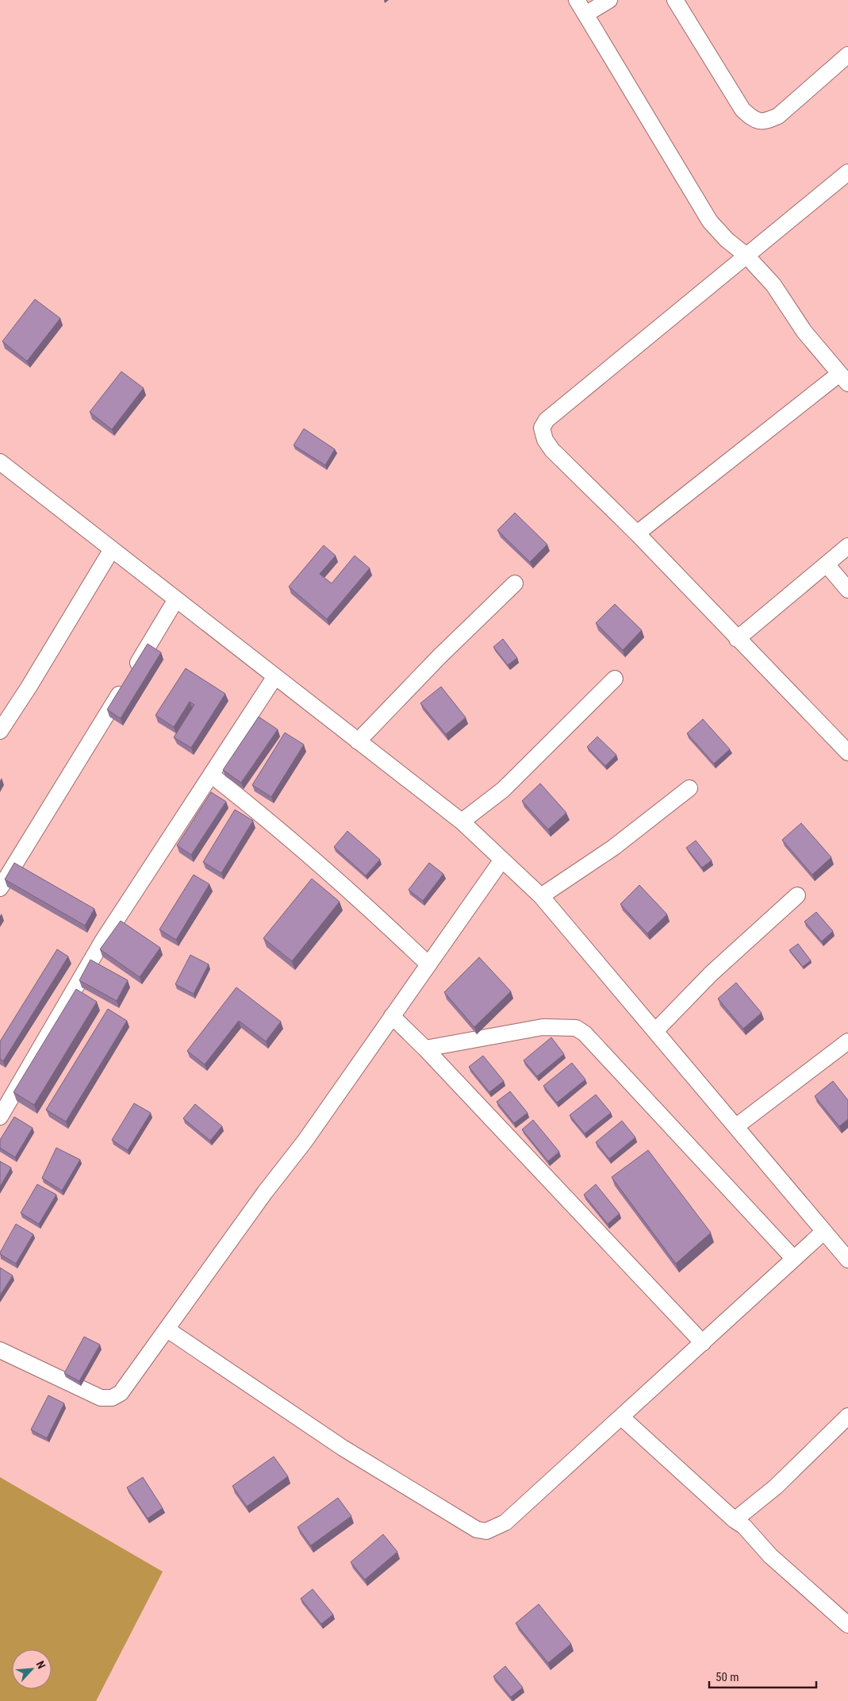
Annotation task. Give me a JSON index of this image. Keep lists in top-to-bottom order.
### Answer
{
  "scale_bar": "50 m",
  "north": "top right"
}
